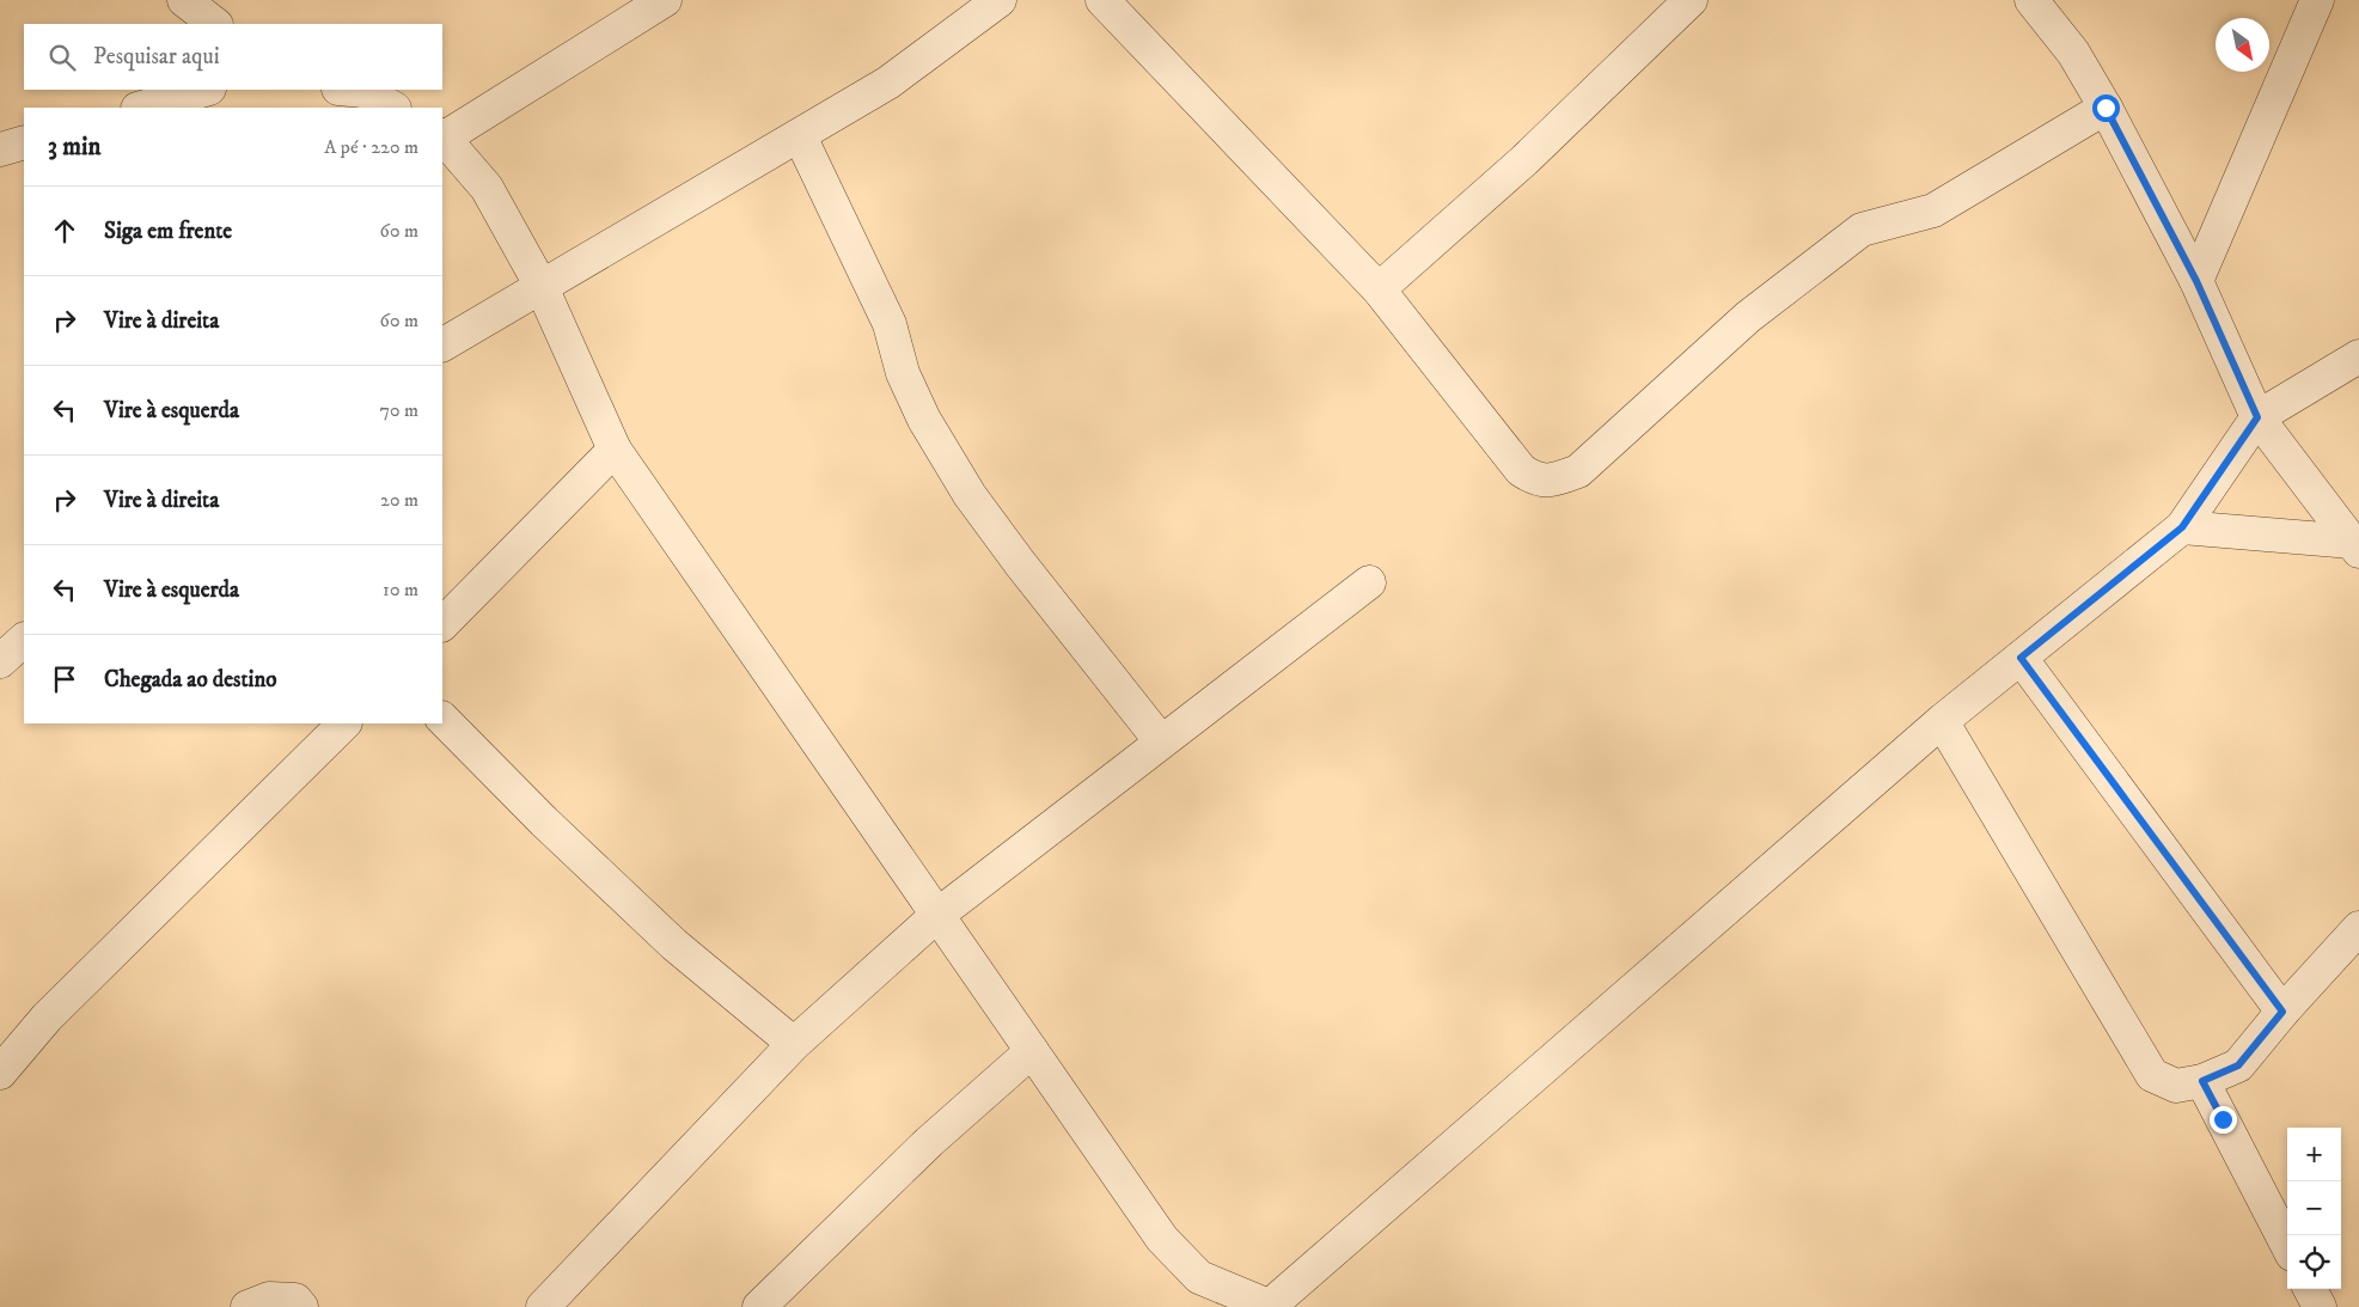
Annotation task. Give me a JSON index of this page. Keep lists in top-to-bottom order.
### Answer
{
  "north": "bottom right",
  "page": {
    "search": "Pesquisar aqui",
    "heading": ["3 min", "A pé · 220 m"],
    "list": [
      ["Siga em frente", "60 m"],
      ["Vire à direita", "60 m"],
      ["Vire à esquerda", "70 m"],
      ["Vire à direita", "20 m"],
      ["Vire à esquerda", "10 m"],
      "Chegada ao destino"
    ],
    "map_buttons": ["+", "−"]
  }
}
